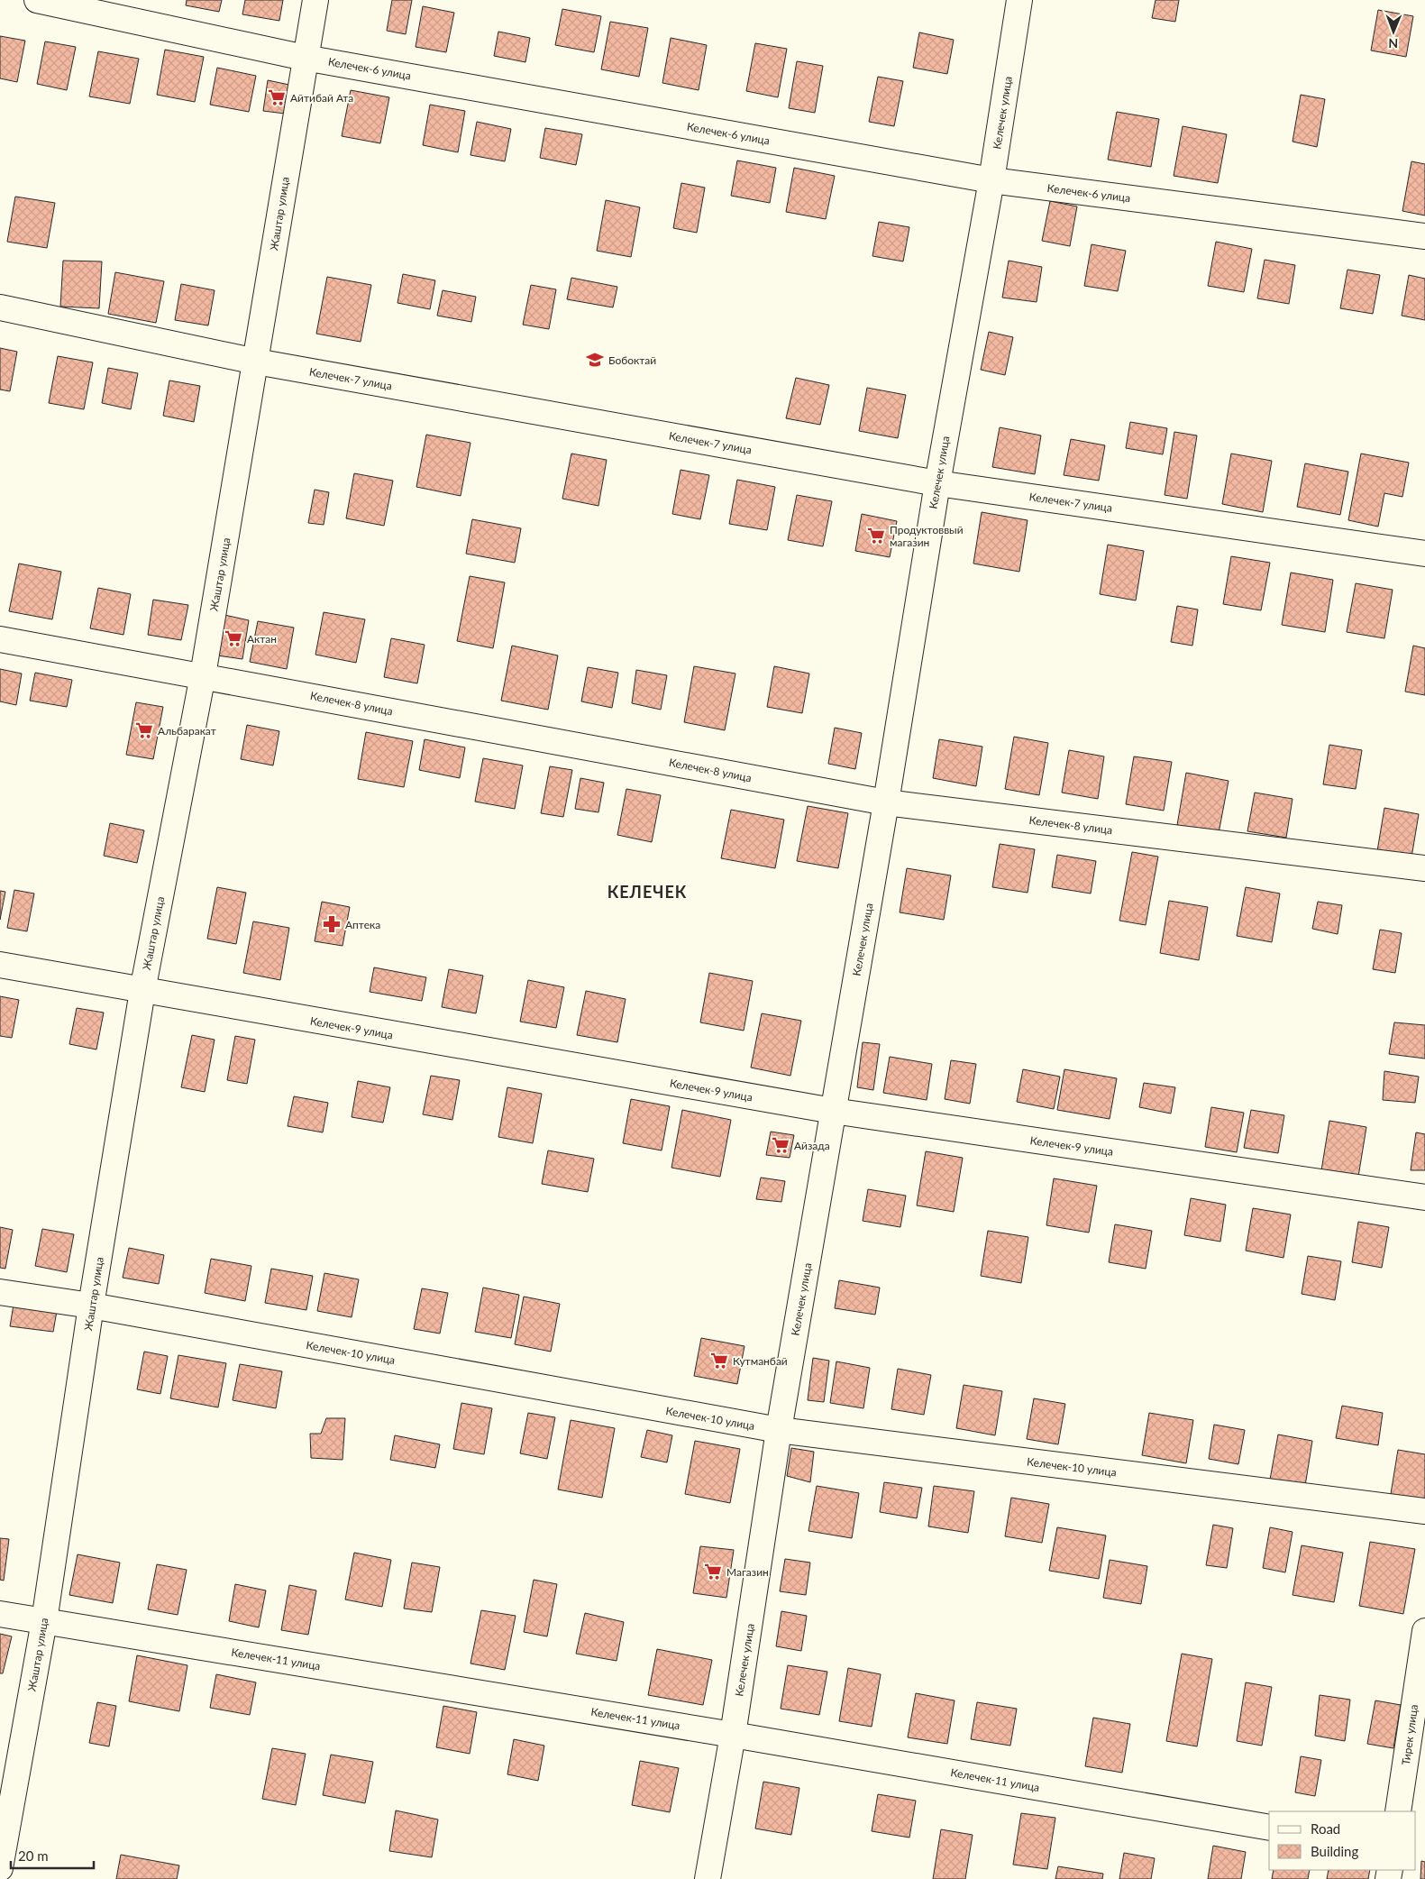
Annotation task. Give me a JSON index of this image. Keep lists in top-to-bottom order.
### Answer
{
  "streets": {
    "street": [
      "Келечек-6 улица",
      "Келечек улица",
      "Жаштар улица",
      "Келечек-7 улица",
      "Келечек-8 улица",
      "Келечек-9 улица",
      "Келечек-10 улица",
      "Келечек-11 улица",
      "Тирек улица"
    ]
  },
  "crossings": [
    ["Келечек-6 улица", "Келечек улица"],
    ["Келечек-6 улица", "Жаштар улица"],
    ["Келечек улица", "Келечек-7 улица"],
    ["Келечек улица", "Келечек-8 улица"],
    ["Келечек улица", "Келечек-9 улица"],
    ["Келечек улица", "Келечек-10 улица"],
    ["Келечек улица", "Келечек-11 улица"],
    ["Жаштар улица", "Келечек-7 улица"],
    ["Жаштар улица", "Келечек-8 улица"],
    ["Жаштар улица", "Келечек-9 улица"],
    ["Жаштар улица", "Келечек-10 улица"],
    ["Жаштар улица", "Келечек-11 улица"]
  ],
  "districts": ["КЕЛЕЧЕК"],
  "places": {
    "supermarket": [
      "Айтибай Ата",
      "Продуктоввый магазин",
      "Актан",
      "Альбаракат",
      "Айзада",
      "Кутманбай",
      "Магазин"
    ],
    "school or university": ["Бобоктай"],
    "pharmacy": ["Аптека"]
  },
  "legend": ["Road", "Building"],
  "scale_bar": "20 m",
  "north": "bottom"
}
